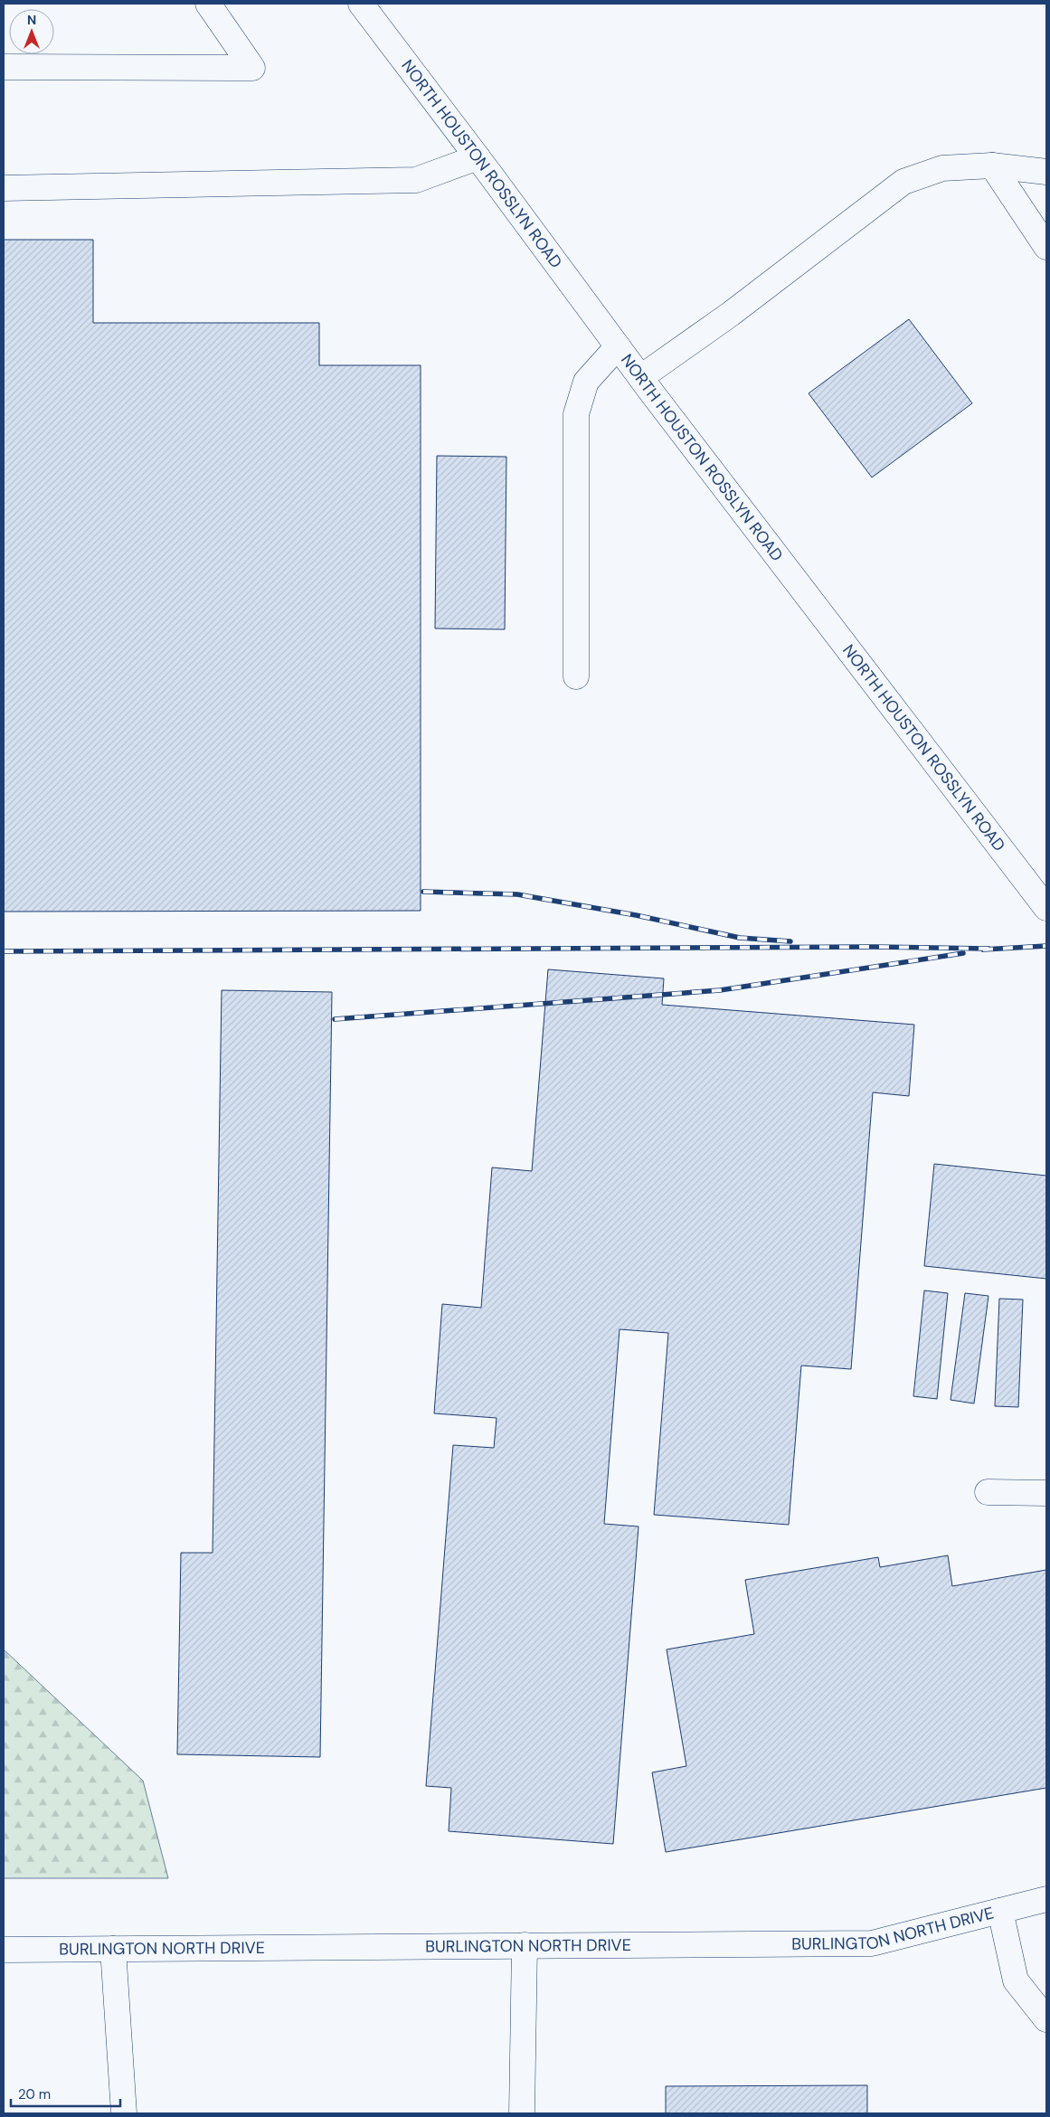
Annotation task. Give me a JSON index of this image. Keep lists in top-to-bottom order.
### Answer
{
  "streets": {
    "street": ["NORTH HOUSTON ROSSLYN ROAD", "BURLINGTON NORTH DRIVE"]
  },
  "scale_bar": "20 m",
  "north": "top"
}
